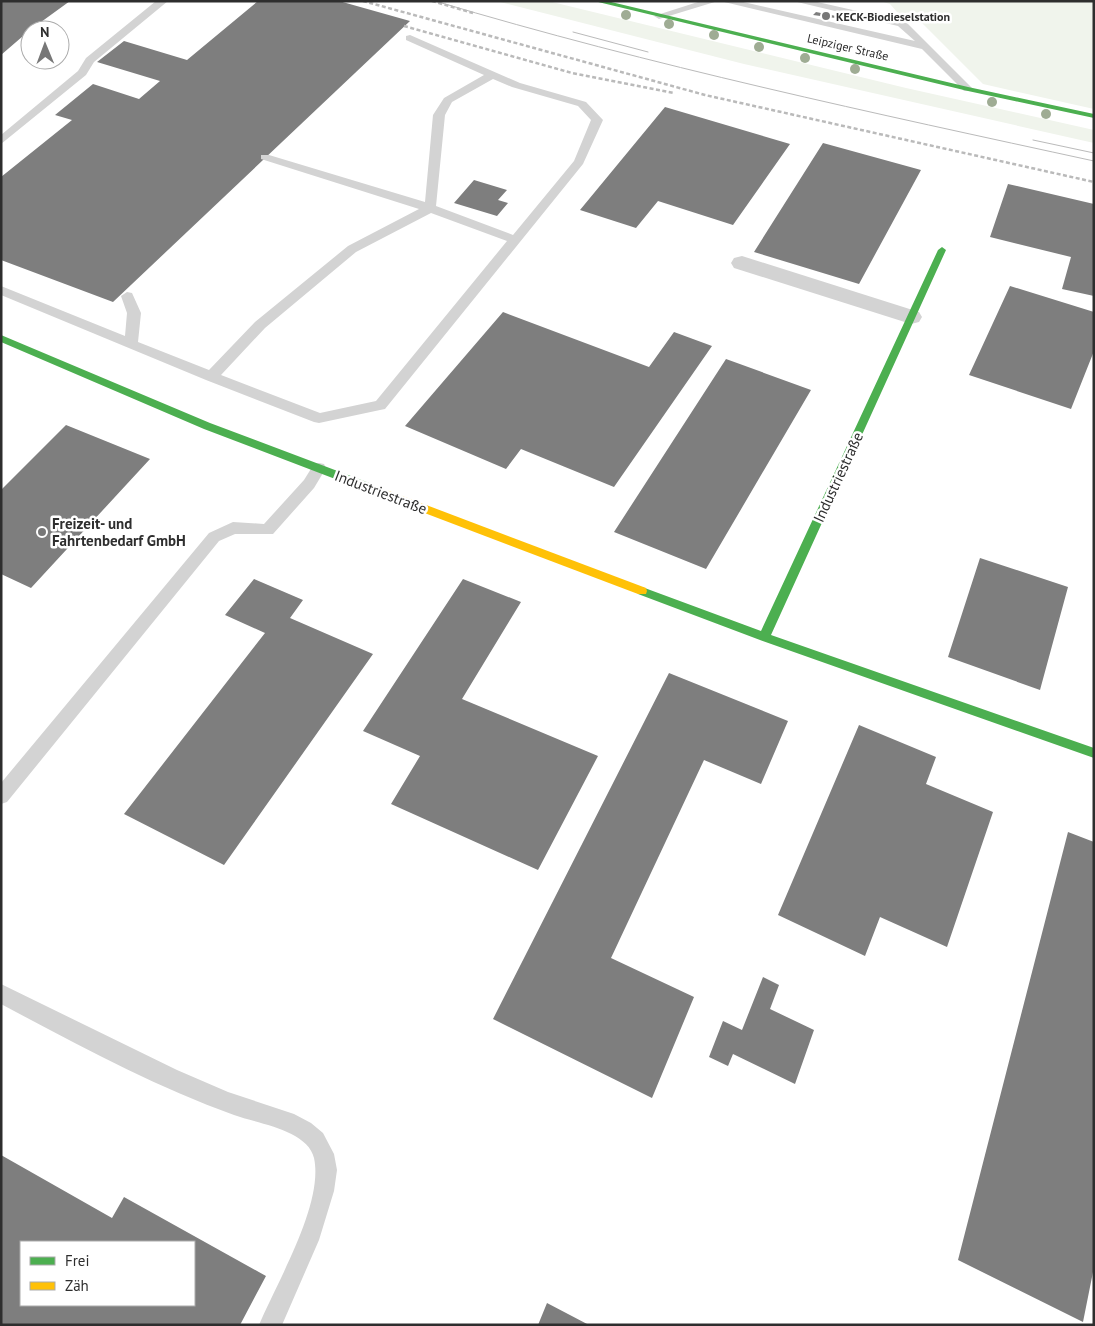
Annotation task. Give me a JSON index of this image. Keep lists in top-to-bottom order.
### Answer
{
  "streets": {
    "street": ["Leipziger Straße", "Industriestraße"]
  },
  "places": ["KECK-Biodieselstation", "Freizeit- und Fahrtenbedarf GmbH"],
  "legend": ["Frei", "Zäh"],
  "north": "top"
}
